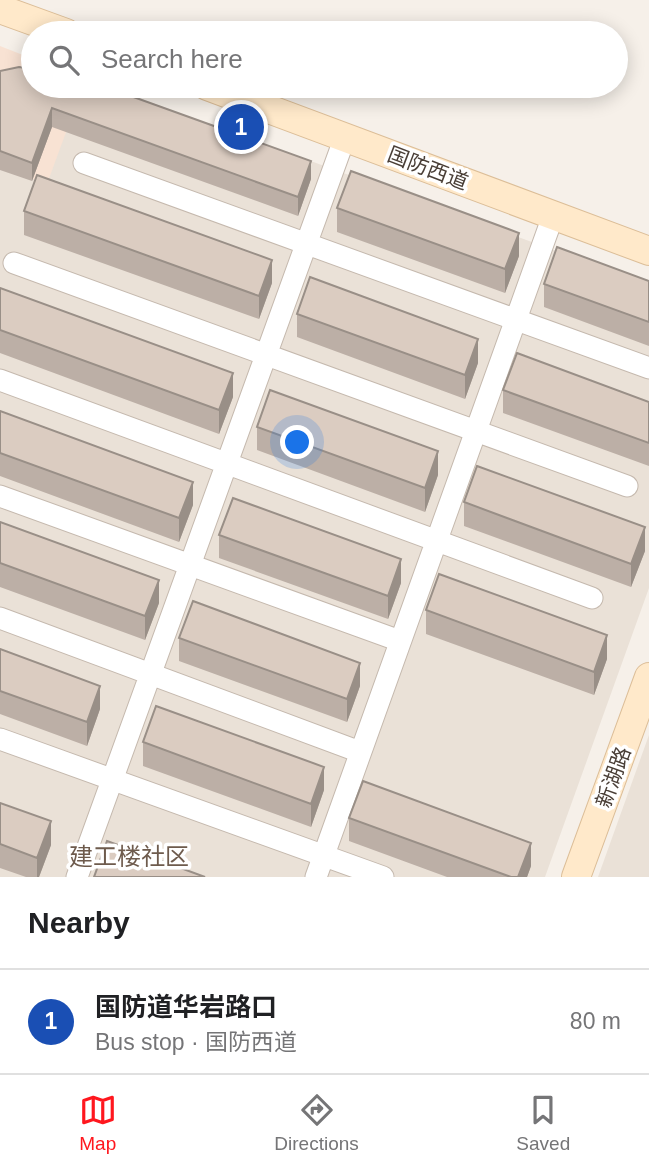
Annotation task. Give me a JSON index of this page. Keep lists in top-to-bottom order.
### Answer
{
  "streets": {
    "street": ["国防西道", "新湖路"]
  },
  "districts": ["建工楼社区"],
  "page": {
    "search": "Search here",
    "pins": "1",
    "heading": "Nearby",
    "list": [
      {
        "mark": "1",
        "name": "国防道华岩路口",
        "note": "Bus stop · 国防西道",
        "value": "80 m"
      }
    ],
    "nav": ["Map", "Directions", "Saved"]
  }
}
